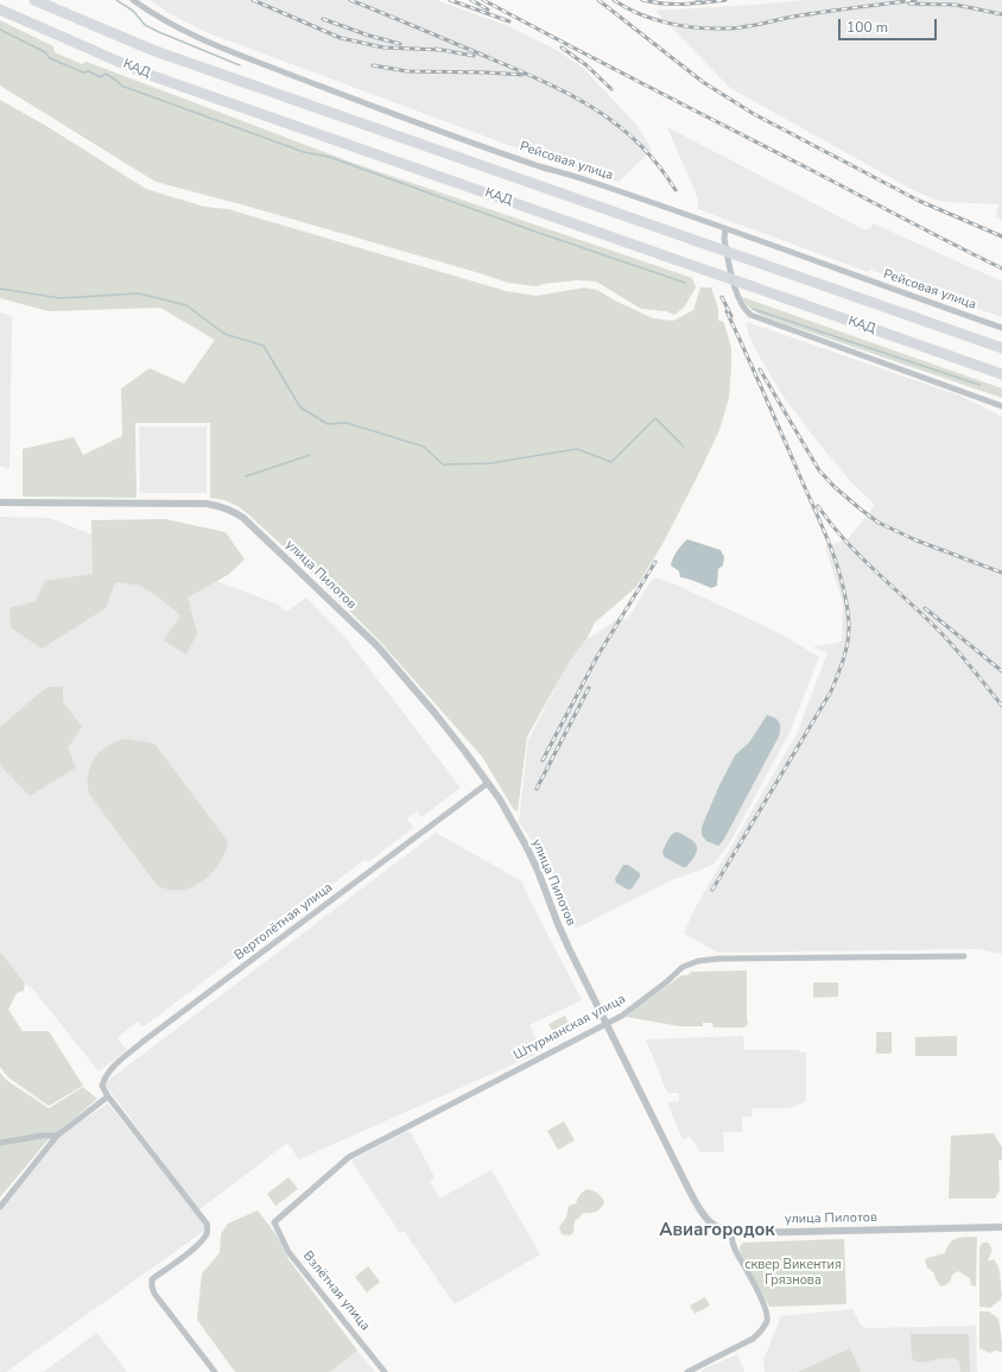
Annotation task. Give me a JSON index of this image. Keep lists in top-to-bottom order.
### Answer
{
  "streets": {
    "highway": ["КАД"],
    "street": [
      "Рейсовая улица",
      "улица Пилотов",
      "Вертолётная улица",
      "Штурманская улица",
      "Взлётная улица"
    ]
  },
  "crossings": [
    ["улица Пилотов", "Вертолётная улица"],
    ["улица Пилотов", "Штурманская улица"],
    ["Штурманская улица", "Взлётная улица"]
  ],
  "districts": ["Авиагородок"],
  "parks": ["сквер Викентия Грязнова"],
  "scale_bar": "100 m"
}
